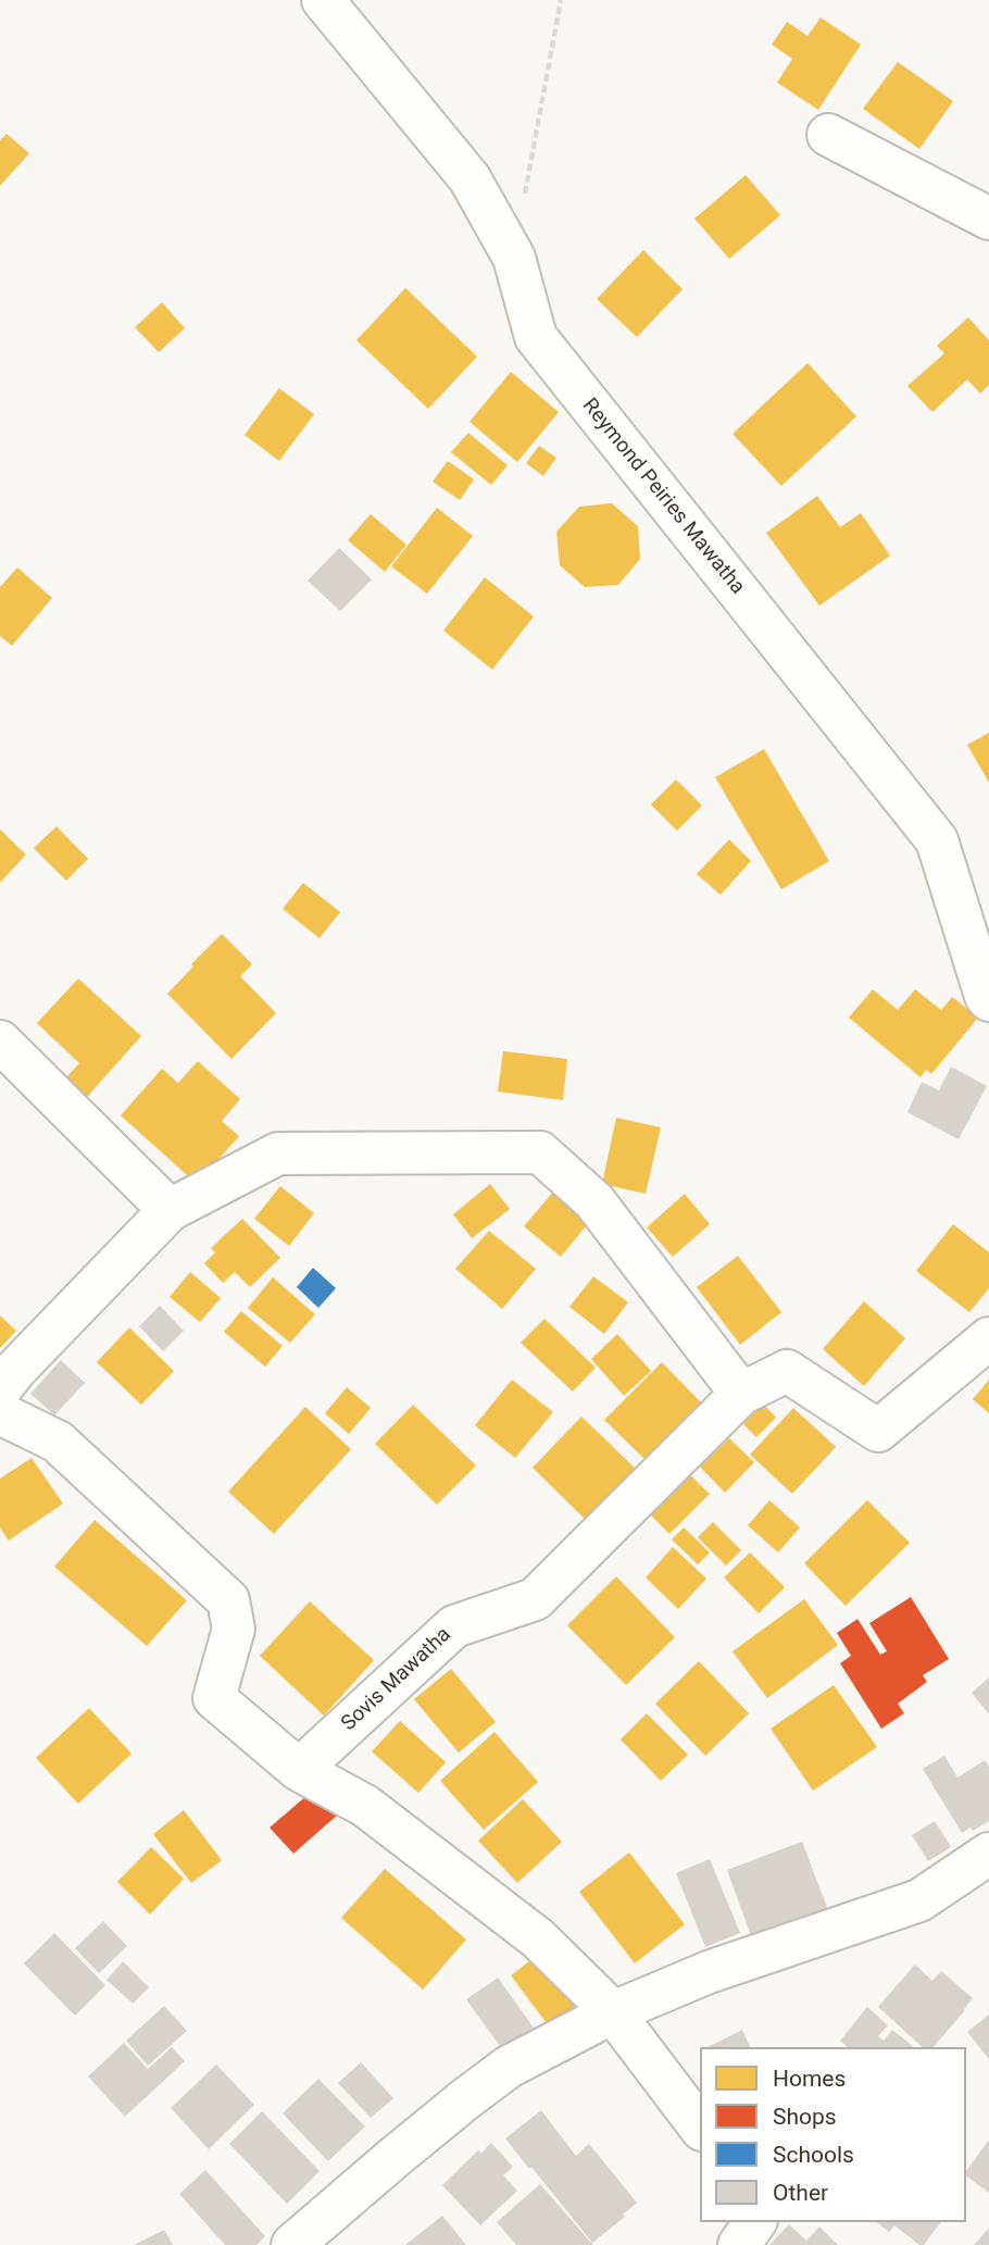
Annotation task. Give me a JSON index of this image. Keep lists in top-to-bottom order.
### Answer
{
  "streets": {
    "street": ["Reymond Peiries Mawatha", "Sovis Mawatha"]
  },
  "legend": [
    "Homes",
    "Shops",
    "Schools",
    "Other"
  ]
}
